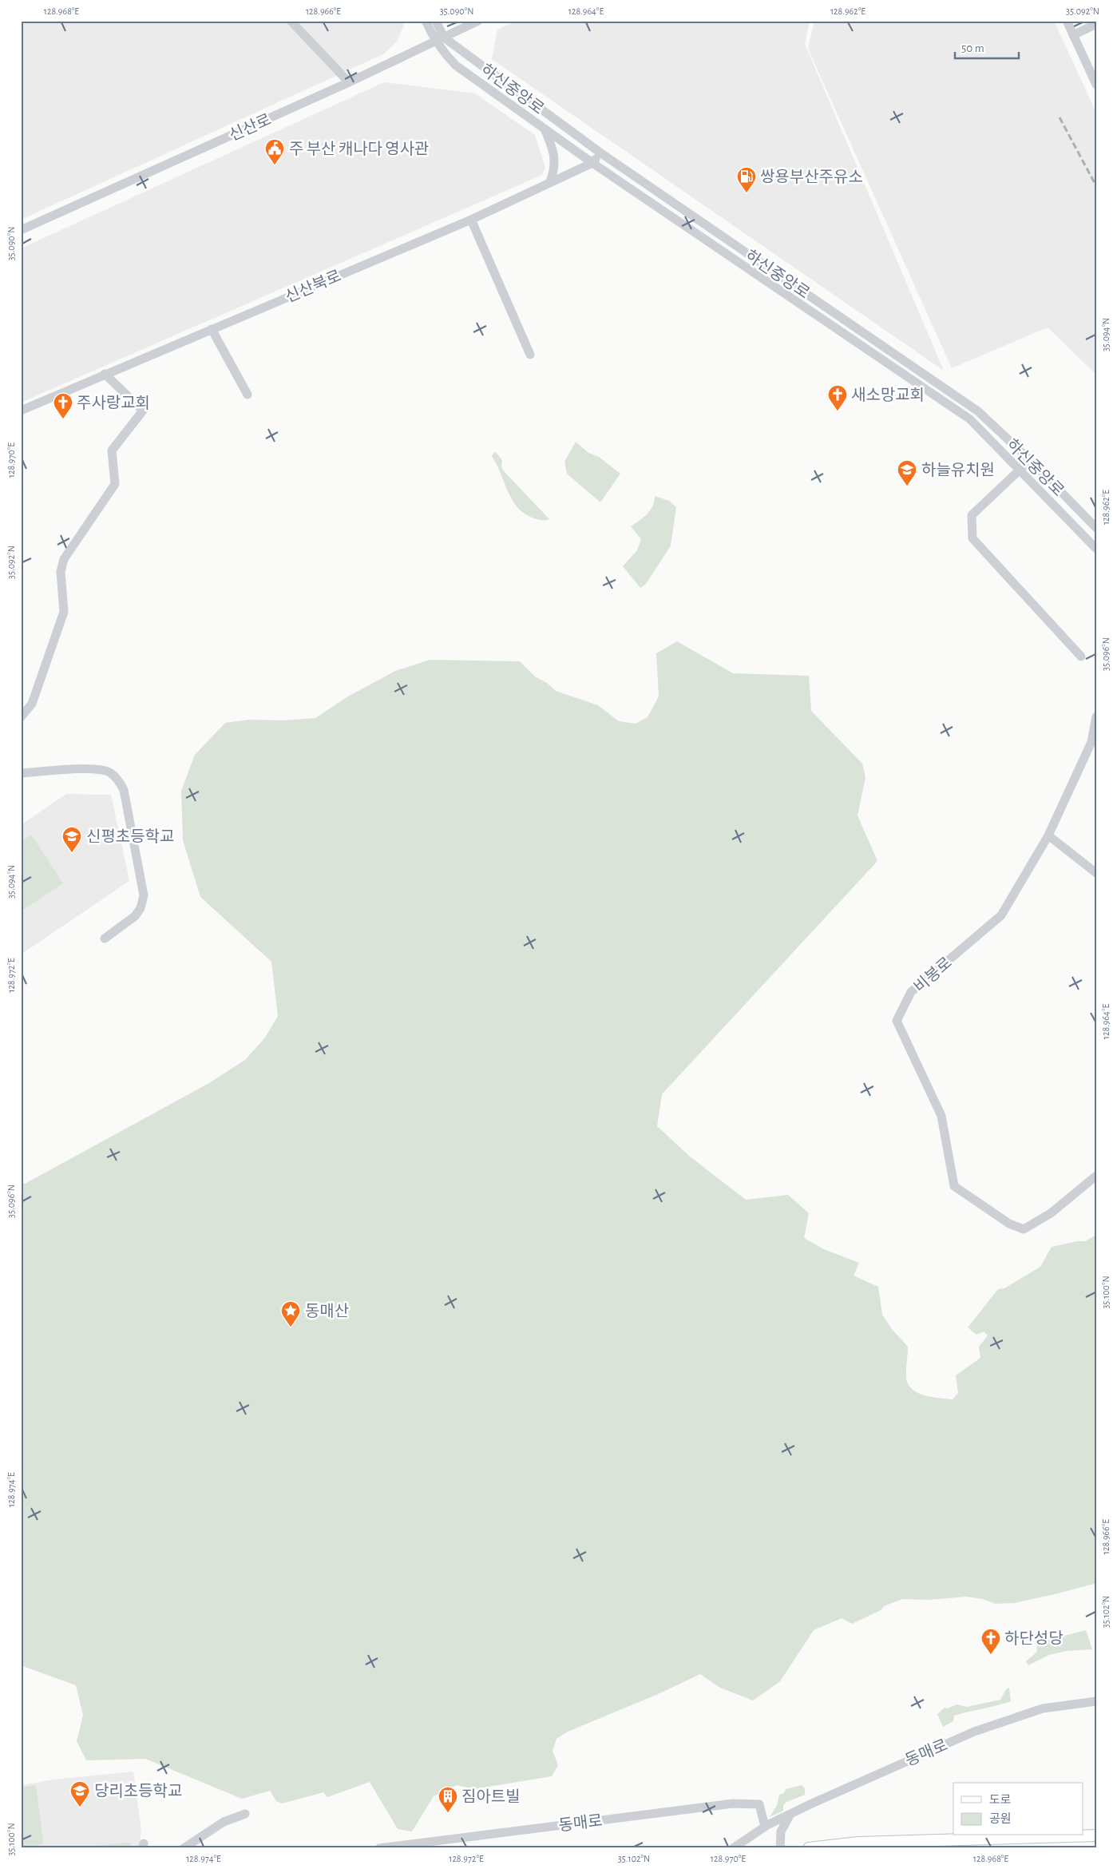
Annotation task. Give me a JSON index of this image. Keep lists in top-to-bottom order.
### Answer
{
  "streets": {
    "street": [
      "하신중앙로",
      "신산로",
      "신산북로",
      "비봉로",
      "동매로"
    ]
  },
  "crossings": [
    ["하신중앙로", "신산로"],
    ["하신중앙로", "신산북로"]
  ],
  "places": {
    "public building": ["주 부산 캐나다 영사관"],
    "fuel station": ["쌍용부산주유소"],
    "church": ["새소망교회", "주사랑교회", "하단성당"],
    "school or university": ["하늘유치원", "신평초등학교", "당리초등학교"],
    "place": ["동매산"],
    "building": ["짐아트빌"]
  },
  "legend": ["도로", "공원"],
  "scale_bar": "50 m",
  "coordinates": [
    "128.968°E",
    "128.966°E",
    "35.090°N",
    "128.964°E",
    "128.962°E",
    "35.092°N",
    "35.094°N",
    "128.970°E",
    "35.096°N",
    "128.972°E",
    "35.100°N",
    "128.974°E",
    "35.102°N"
  ]
}
